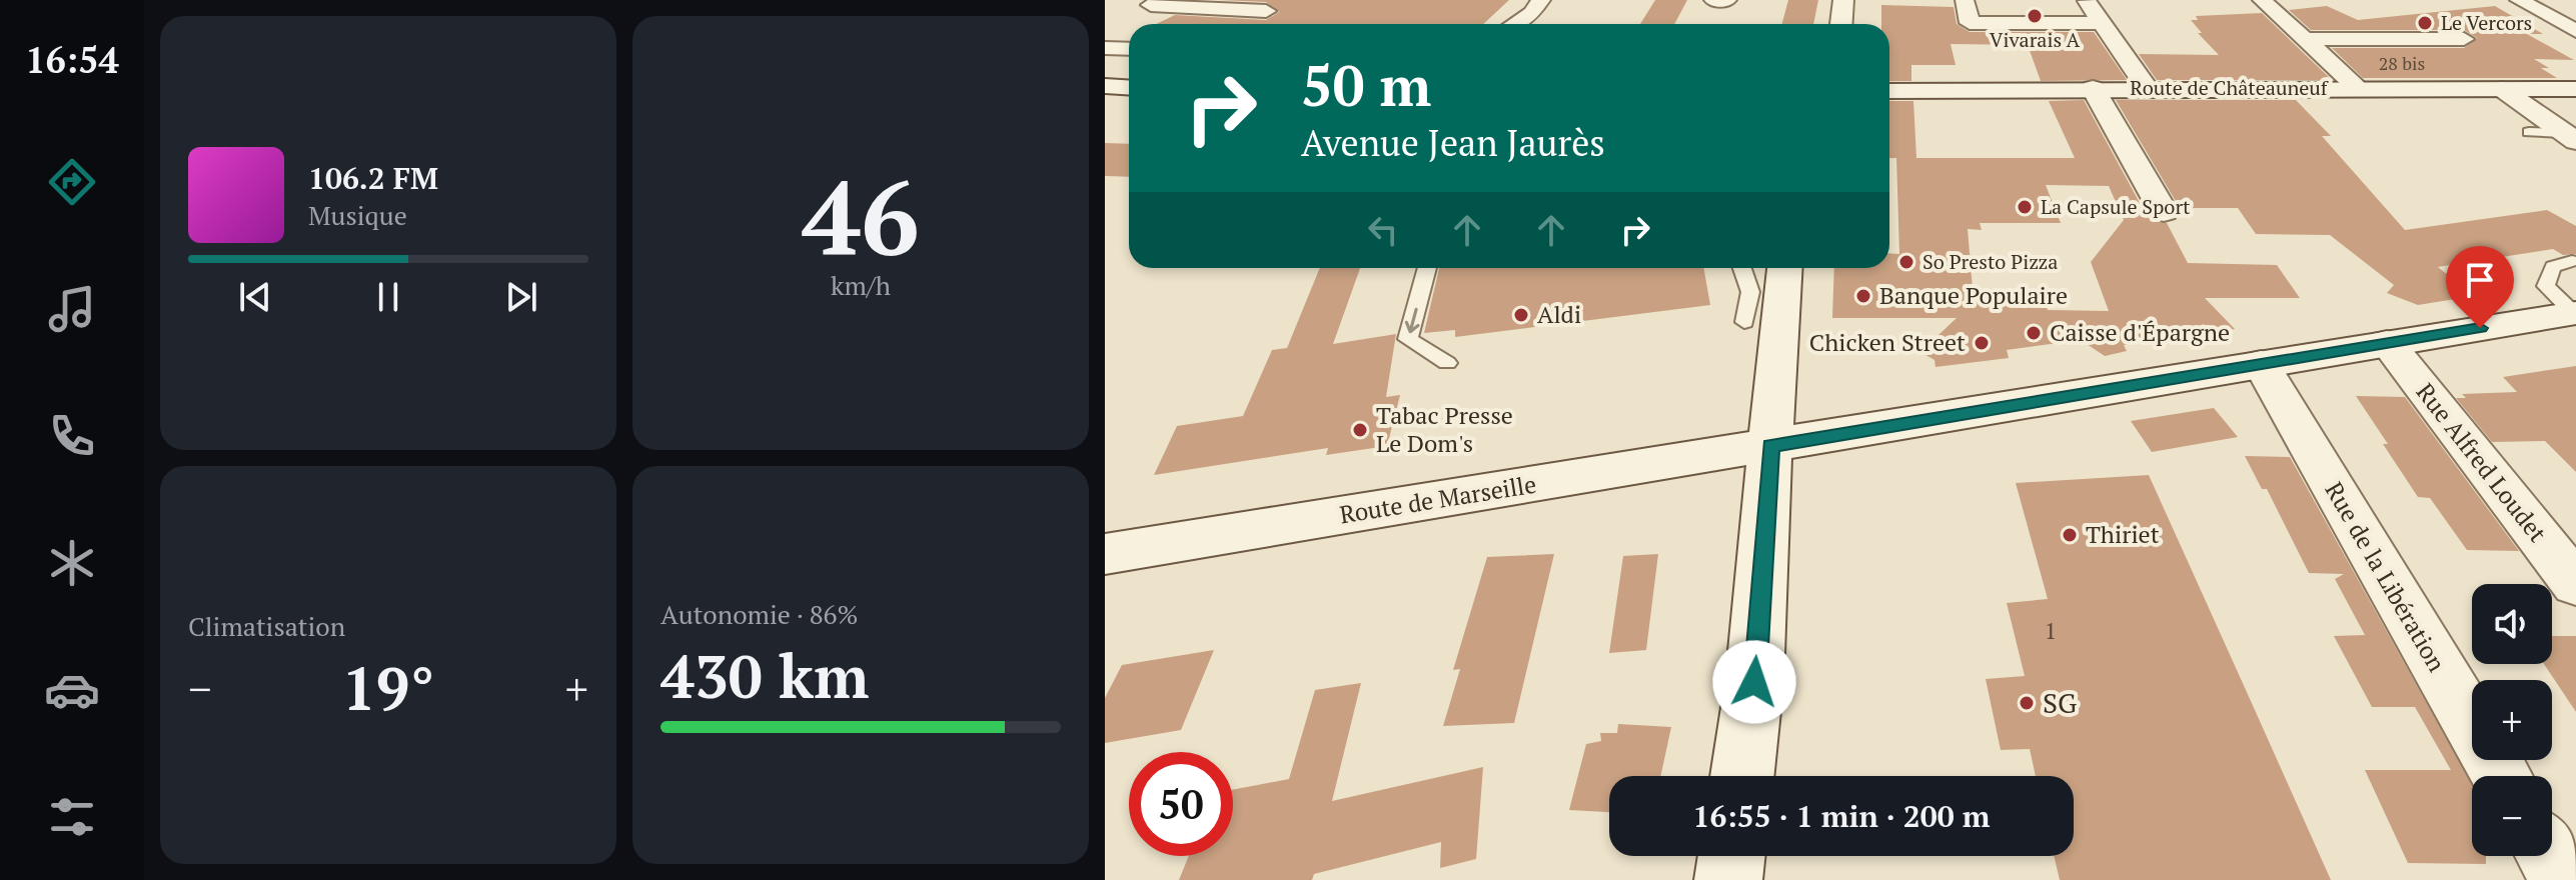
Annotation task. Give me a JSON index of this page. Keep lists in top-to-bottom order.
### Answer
{
  "streets": {
    "main road": ["Route de Châteauneuf", "Route de Marseille"],
    "street": ["Rue Alfred Loudet", "Rue de la Libération"]
  },
  "crossings": [
    ["Rue Alfred Loudet", "Route de Marseille"],
    ["Route de Marseille", "Rue de la Libération"]
  ],
  "places": [
    "Vivarais A",
    "Le Vercors",
    "La Capsule Sport",
    "So Presto Pizza",
    "Banque Populaire",
    "Aldi",
    "Caisse d'Épargne",
    "Chicken Street",
    "Tabac Presse Le Dom's",
    "Thiriet",
    "SG"
  ],
  "house_numbers": ["28 bis", "1"],
  "page": {
    "tabs": "16:54",
    "tile": [
      ["46", "km/h"],
      "Climatisation",
      ["Autonomie · 86%", "430 km"]
    ],
    "turn": ["50 m", "Avenue Jean Jaurès"],
    "song": ["106.2 FM", "Musique"],
    "map_buttons": ["+", "−"],
    "heat": ["−", "19°", "+"],
    "limit": "50",
    "trip": "16:55 · 1 min · 200 m"
  }
}
